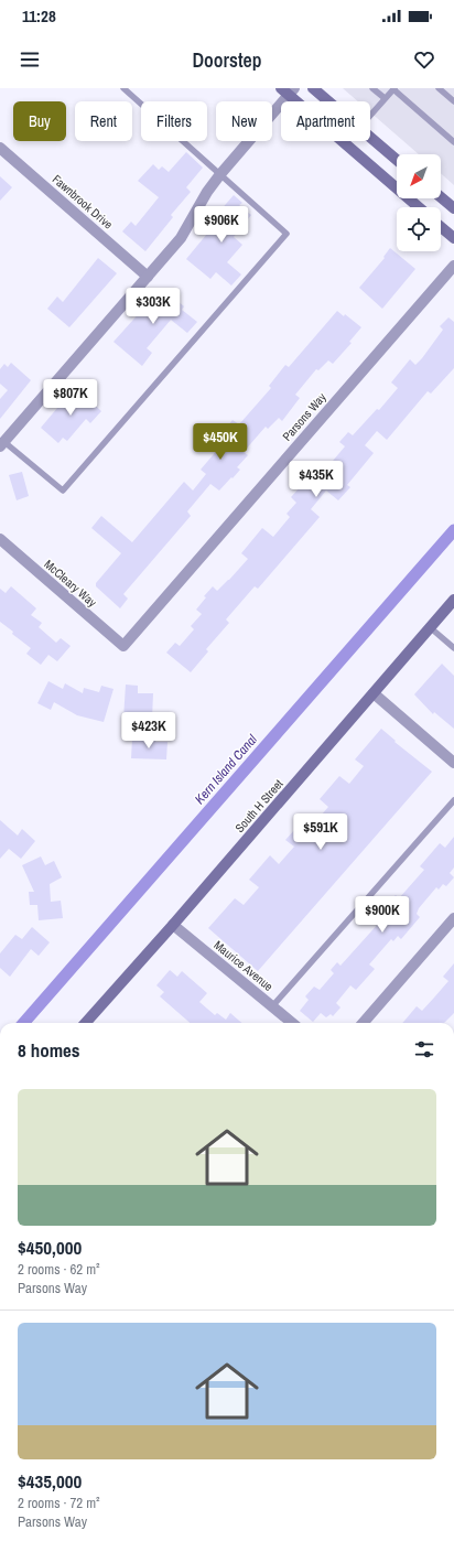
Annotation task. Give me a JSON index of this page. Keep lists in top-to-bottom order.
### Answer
{
  "streets": {
    "street": [
      "Fawnbrook Drive",
      "Parsons Way",
      "McCleary Way",
      "South H Street",
      "Maurice Avenue"
    ]
  },
  "crossings": [
    ["Parsons Way", "McCleary Way"],
    ["South H Street", "Maurice Avenue"]
  ],
  "water": ["Kern Island Canal"],
  "north": "bottom left",
  "page": {
    "status": "11:28",
    "header": "Doorstep",
    "chip": [
      "Buy",
      "Rent",
      "Filters",
      "New",
      "Apartment"
    ],
    "price": [
      "$906K",
      "$303K",
      "$807K",
      "$450K",
      "$435K",
      "$423K",
      "$591K",
      "$900K"
    ],
    "heading": "8 homes",
    "list": [
      {
        "name": "$450,000",
        "note": "2 rooms · 62 m² · Parsons Way"
      },
      {
        "name": "$435,000",
        "note": "2 rooms · 72 m² · Parsons Way"
      }
    ]
  }
}
